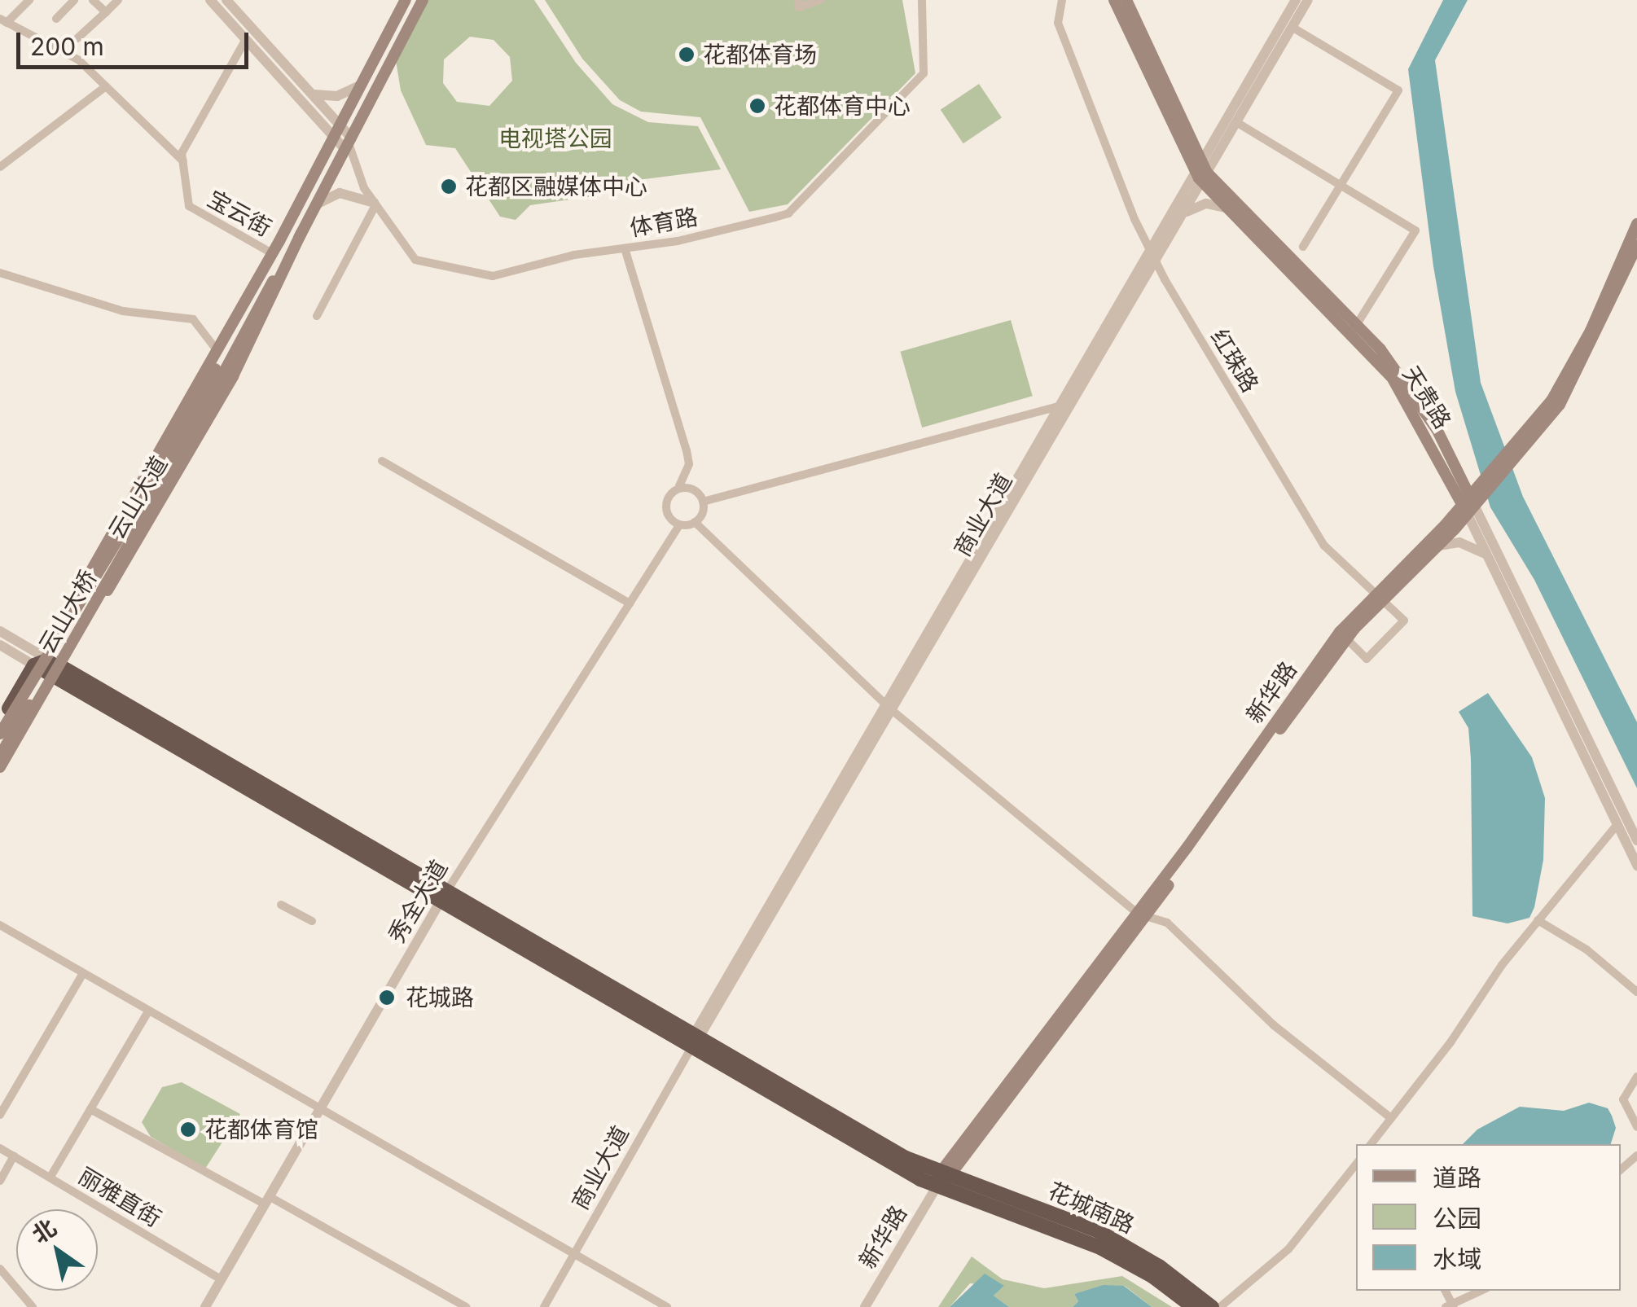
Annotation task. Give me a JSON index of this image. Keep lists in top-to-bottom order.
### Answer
{
  "streets": {
    "highway": ["云山大道", "花城南路"],
    "main road": ["天贵路", "云山大桥", "新华路"],
    "street": [
      "宝云街",
      "体育路",
      "红珠路",
      "商业大道",
      "秀全大道",
      "丽雅直街"
    ]
  },
  "crossings": [
    ["宝云街", "云山大道"],
    ["体育路", "云山大道"],
    ["红珠路", "商业大道"],
    ["红珠路", "新华路"],
    ["天贵路", "商业大道"],
    ["天贵路", "新华路"],
    ["云山大道", "云山大桥"],
    ["新华路", "花城南路"],
    ["秀全大道", "丽雅直街"]
  ],
  "parks": ["电视塔公园"],
  "places": [
    "花都体育场",
    "花都体育中心",
    "花都区融媒体中心",
    "花城路",
    "花都体育馆"
  ],
  "legend": ["道路", "公园", "水域"],
  "scale_bar": "200 m",
  "north": "top left"
}
